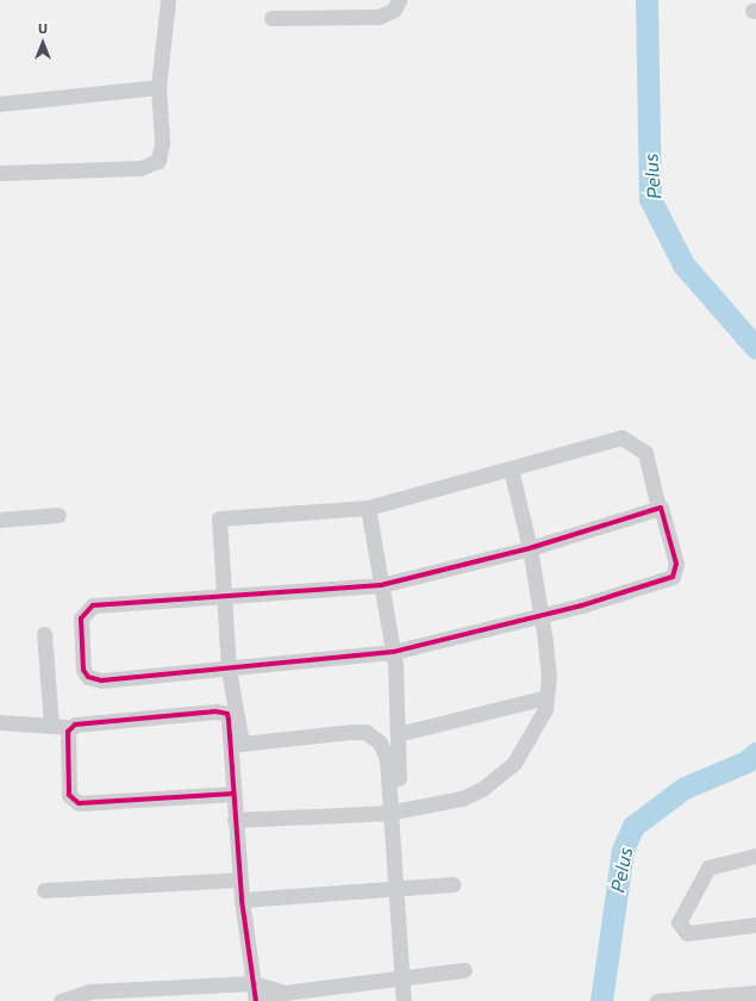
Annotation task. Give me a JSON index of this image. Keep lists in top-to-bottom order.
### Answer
{
  "water": ["Pelus"],
  "north": "top"
}
